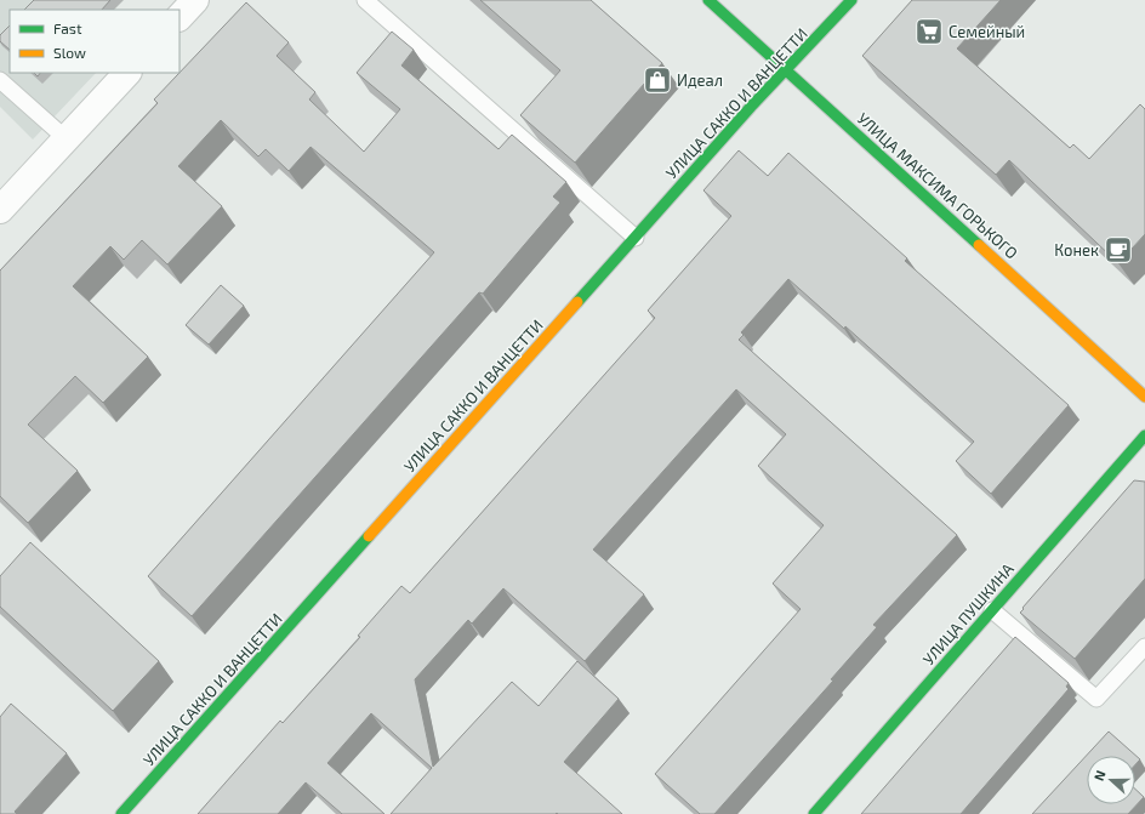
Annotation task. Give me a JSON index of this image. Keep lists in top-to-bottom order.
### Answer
{
  "streets": {
    "street": ["УЛИЦА САККО И ВАНЦЕТТИ", "УЛИЦА МАКСИМА ГОРЬКОГО", "УЛИЦА ПУШКИНА"]
  },
  "crossings": [
    ["УЛИЦА САККО И ВАНЦЕТТИ", "УЛИЦА МАКСИМА ГОРЬКОГО"]
  ],
  "places": {
    "supermarket": ["Семейный"],
    "shop": ["Идеал"],
    "cafe": ["Конек"]
  },
  "legend": ["Fast", "Slow"],
  "north": "left"
}
